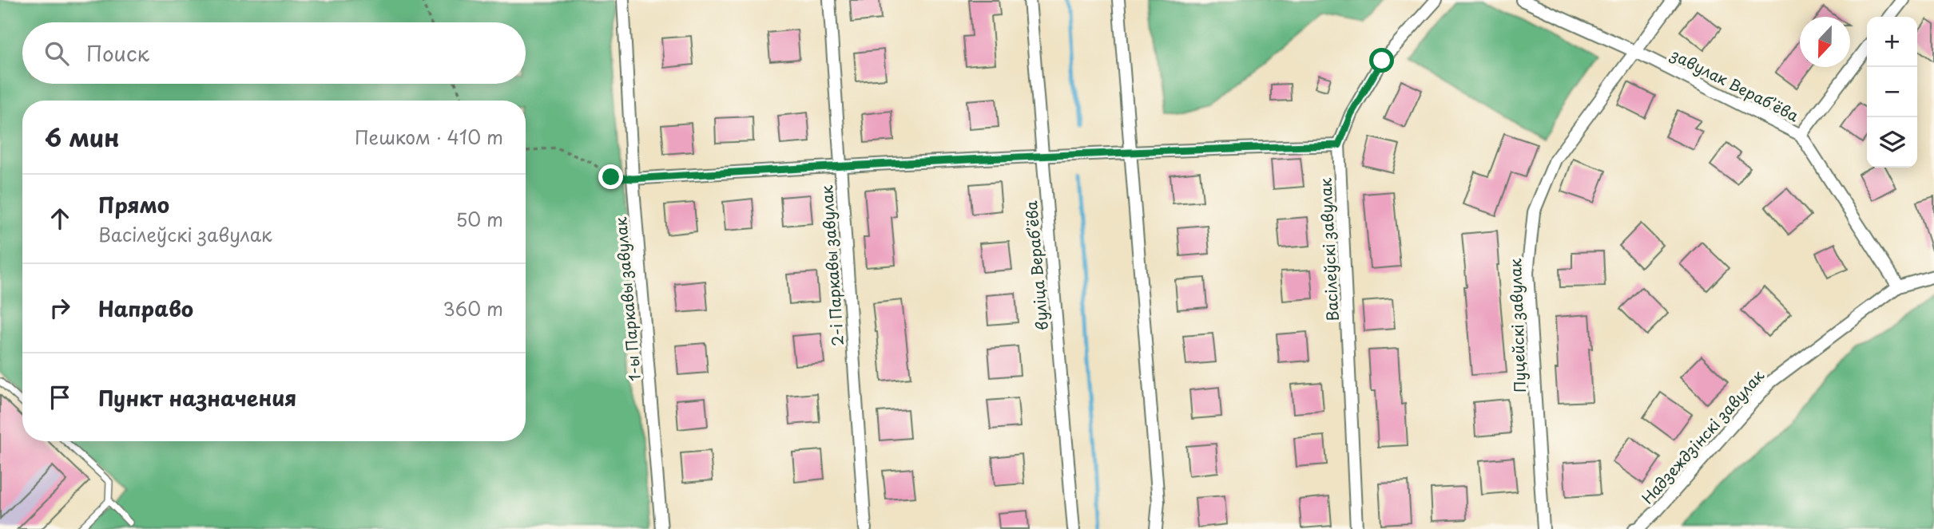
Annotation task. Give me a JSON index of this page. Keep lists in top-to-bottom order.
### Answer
{
  "streets": {
    "street": [
      "завулак Верабʼёва",
      "Васілеўскі завулак",
      "2-і Паркавы завулак",
      "вуліца Верабʼёва",
      "1-ы Паркавы завулак",
      "Пуцейскі завулак",
      "Надзеждзінскі завулак"
    ]
  },
  "crossings": [
    ["завулак Верабʼёва", "Пуцейскі завулак"],
    ["завулак Верабʼёва", "Надзеждзінскі завулак"]
  ],
  "north": "bottom",
  "page": {
    "map_buttons": ["+", "−"],
    "search": "Поиск",
    "heading": ["6 мин", "Пешком · 410 m"],
    "list": [
      ["Прямо", "Васілеўскі завулак", "50 m"],
      ["Направо", "360 m"],
      "Пункт назначения"
    ]
  }
}
